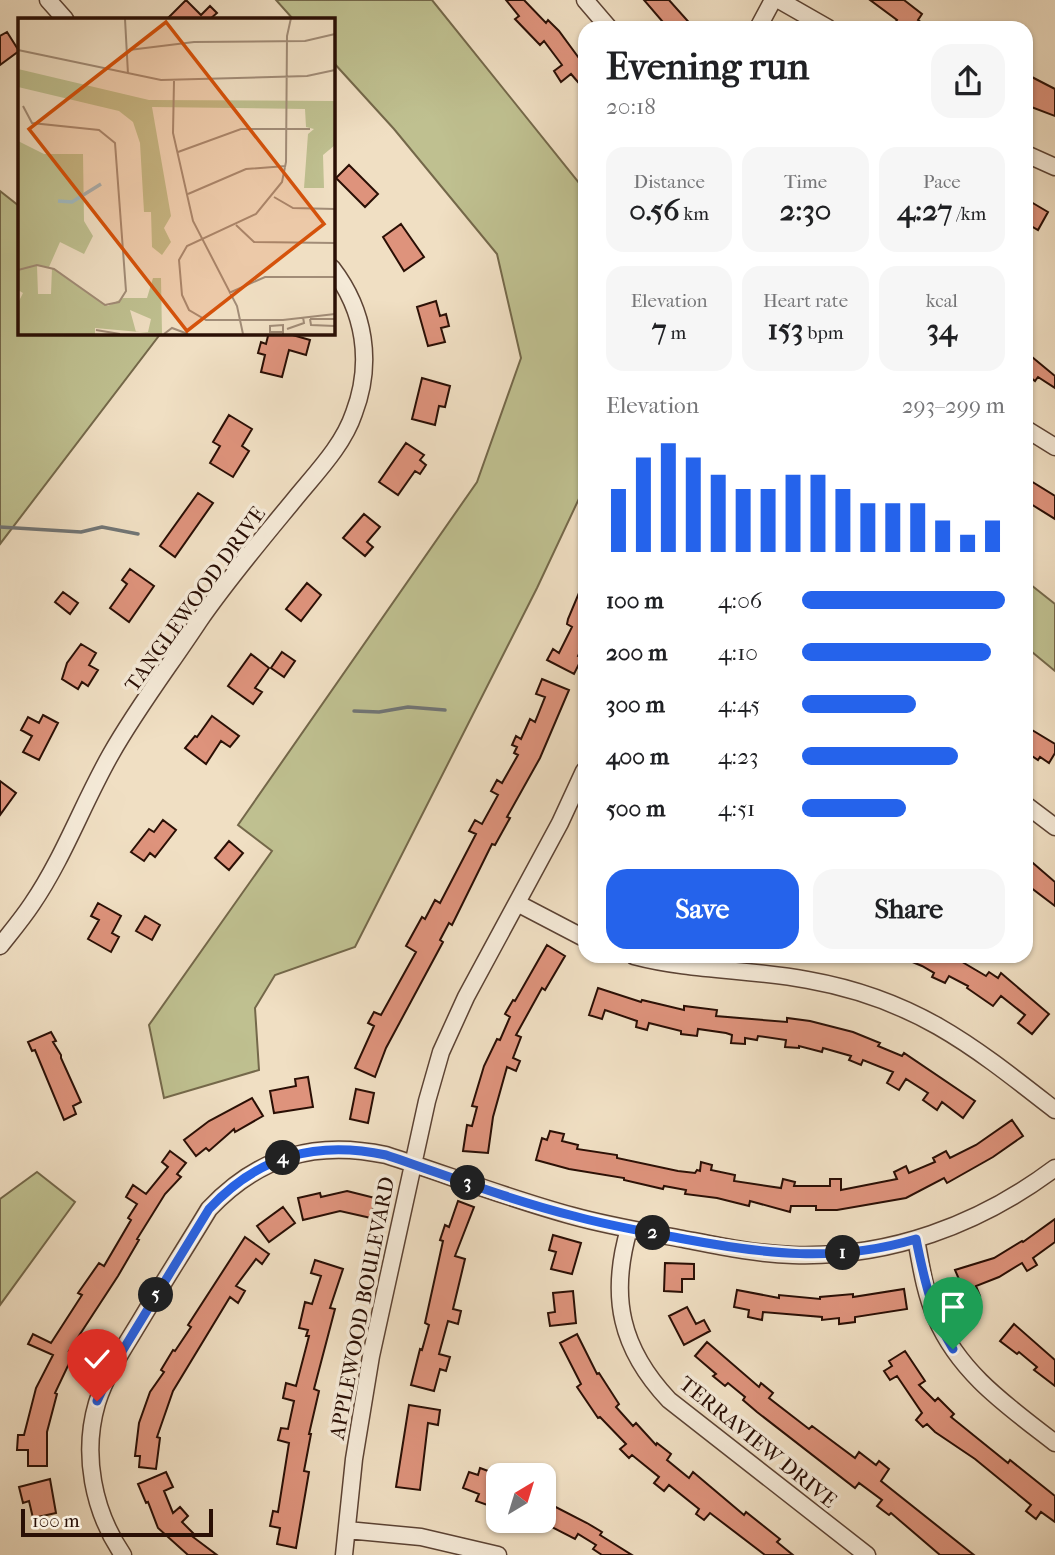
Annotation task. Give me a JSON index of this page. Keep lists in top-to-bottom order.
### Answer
{
  "streets": {
    "street": ["TANGLEWOOD DRIVE", "APPLEWOOD BOULEVARD", "TERRAVIEW DRIVE"]
  },
  "scale_bar": "100 m",
  "north": "top right",
  "page": {
    "heading": ["Evening run", "20:18"],
    "stats": [
      ["Distance", "0.56 km"],
      ["Time", "2:30"],
      ["Pace", "4:27 /km"],
      ["Elevation", "7 m"],
      ["Heart rate", "153 bpm"],
      ["kcal", "34"]
    ],
    "chart": ["Elevation", "293–299 m"],
    "list": [
      {
        "name": "100 m",
        "note": "4:06"
      },
      {
        "name": "200 m",
        "note": "4:10"
      },
      {
        "name": "300 m",
        "note": "4:45"
      },
      {
        "name": "400 m",
        "note": "4:23"
      },
      {
        "name": "500 m",
        "note": "4:51"
      }
    ],
    "buttons": ["Save", "Share"],
    "pins": [
      "4",
      "3",
      "2",
      "1",
      "5"
    ],
    "scale": "100 m"
  }
}
